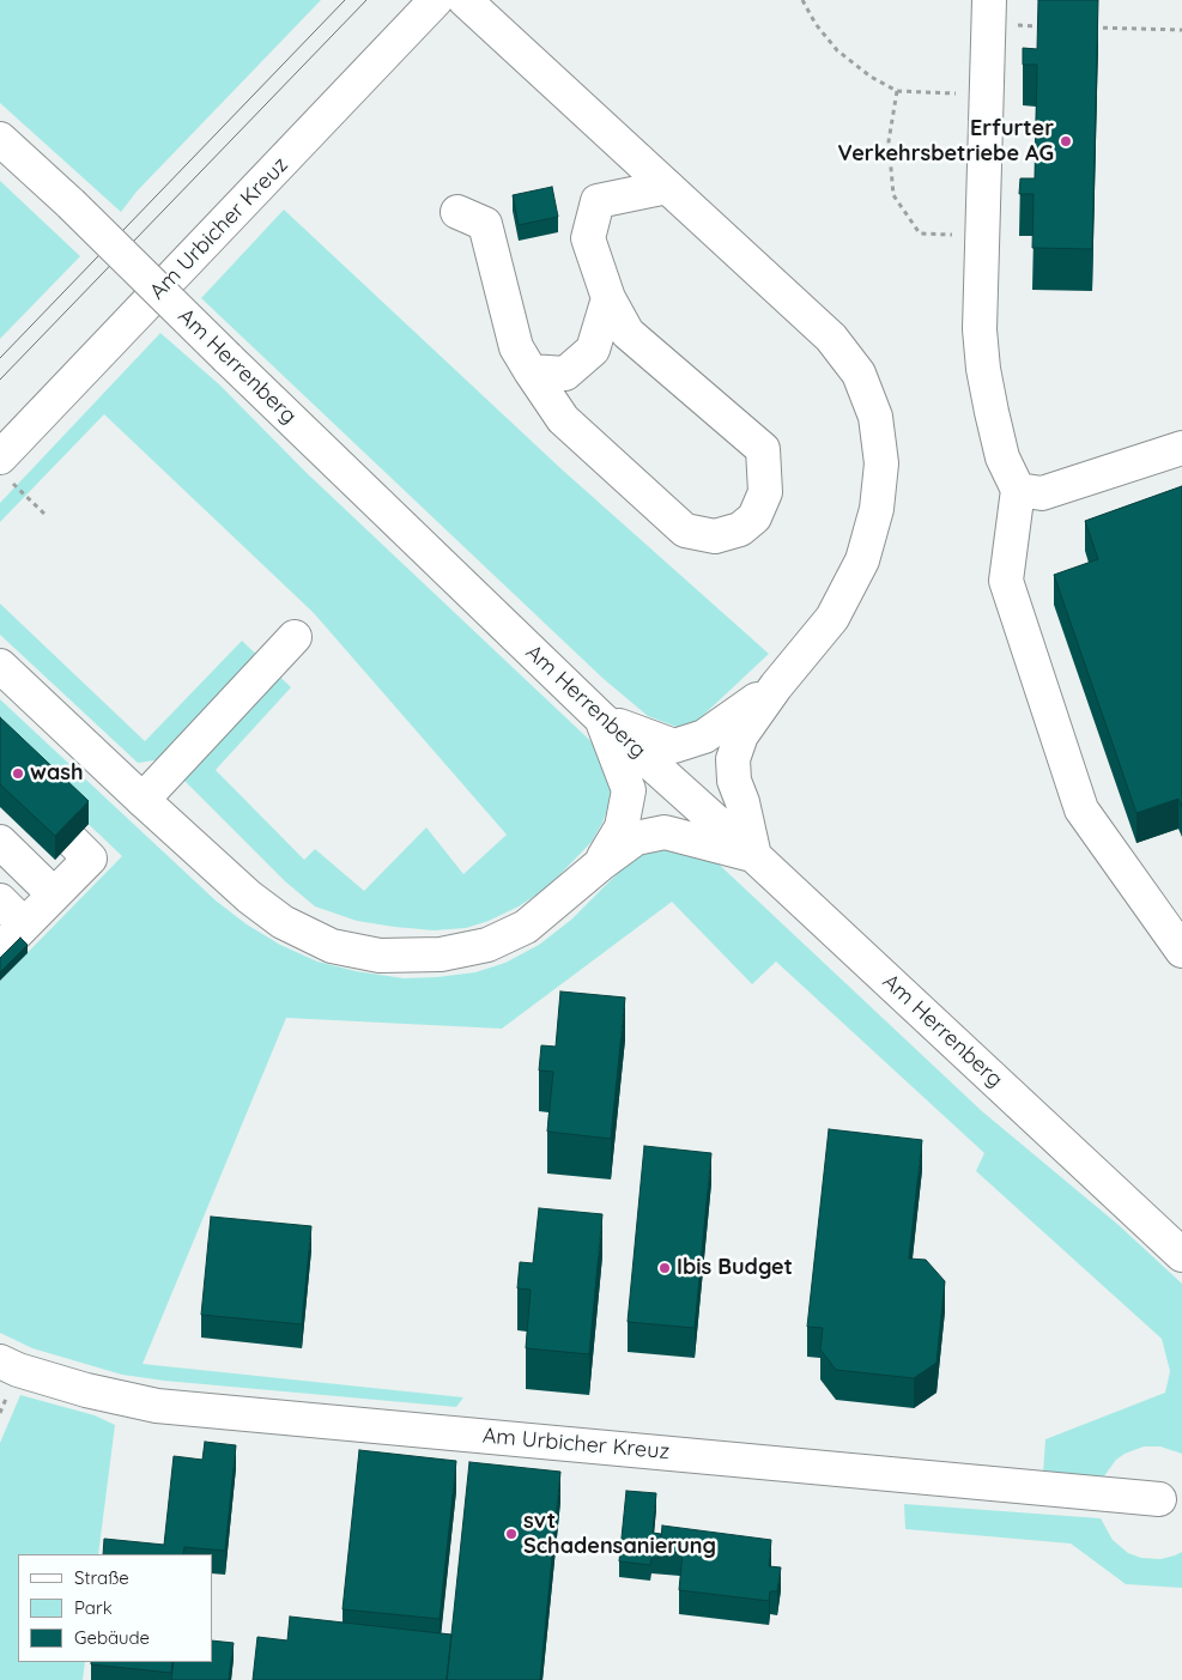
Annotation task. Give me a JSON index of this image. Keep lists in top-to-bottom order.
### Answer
{
  "streets": {
    "main road": ["Am Urbicher Kreuz", "Am Herrenberg"]
  },
  "places": [
    "Erfurter Verkehrsbetriebe AG",
    "wash",
    "Ibis Budget",
    "svt Schadensanierung"
  ],
  "legend": ["Straße", "Park", "Gebäude"]
}
